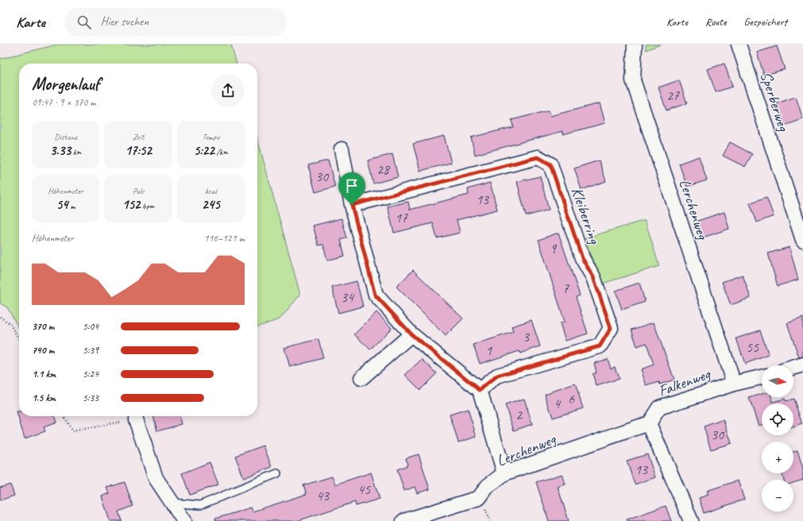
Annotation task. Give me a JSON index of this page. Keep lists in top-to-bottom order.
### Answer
{
  "streets": {
    "street": [
      "Sperberweg",
      "Lerchenweg",
      "Kleiberring",
      "Falkenweg"
    ]
  },
  "crossings": [
    ["Lerchenweg", "Falkenweg"]
  ],
  "house_numbers": [
    "27",
    "28",
    "30",
    "13",
    "17",
    "9",
    "7",
    "34",
    "3",
    "55",
    "1",
    "6",
    "4",
    "2",
    "30",
    "13",
    "45",
    "43"
  ],
  "north": "right",
  "page": {
    "header": "Karte",
    "search": "Hier suchen",
    "nav": ["Karte", "Route", "Gespeichert"],
    "heading": ["Morgenlauf", "09:47 · 9 × 370 m"],
    "stats": [
      ["Distanz", "3.33 km"],
      ["Zeit", "17:52"],
      ["Tempo", "5:22 /km"],
      ["Höhenmeter", "54 m"],
      ["Puls", "152 bpm"],
      ["kcal", "245"]
    ],
    "chart": ["Höhenmeter", "116–121 m"],
    "list": [
      {
        "name": "370 m",
        "note": "5:04"
      },
      {
        "name": "740 m",
        "note": "5:39"
      },
      {
        "name": "1.1 km",
        "note": "5:24"
      },
      {
        "name": "1.5 km",
        "note": "5:33"
      }
    ],
    "map_buttons": ["+", "−"]
  }
}
